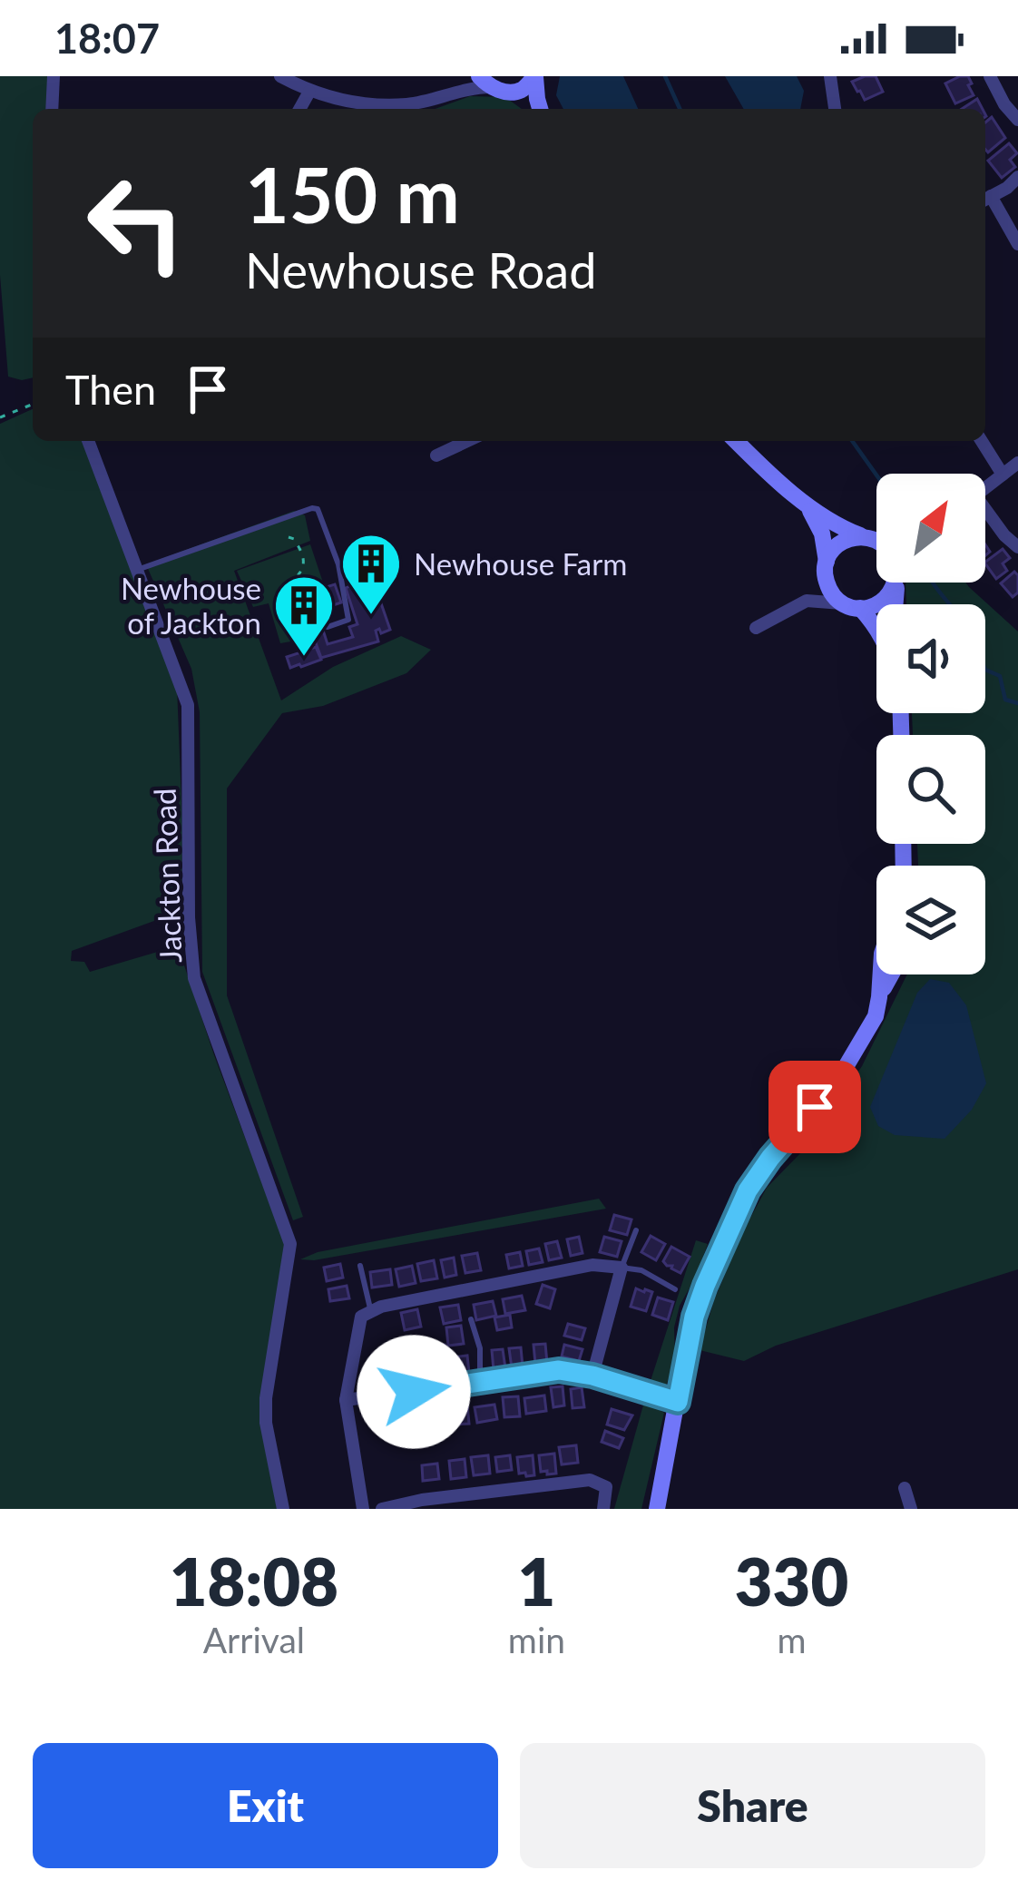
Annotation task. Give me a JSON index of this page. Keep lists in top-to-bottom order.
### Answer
{
  "streets": {
    "street": ["Jackton Road"]
  },
  "places": {
    "building": ["Newhouse Farm", "Newhouse of Jackton"]
  },
  "north": "top right",
  "page": {
    "status": "18:07",
    "turn": ["150 m", "Newhouse Road"],
    "then": "Then",
    "eta": [
      "18:08",
      "Arrival",
      "1",
      "min",
      "330",
      "m"
    ],
    "buttons": ["Exit", "Share"]
  }
}
